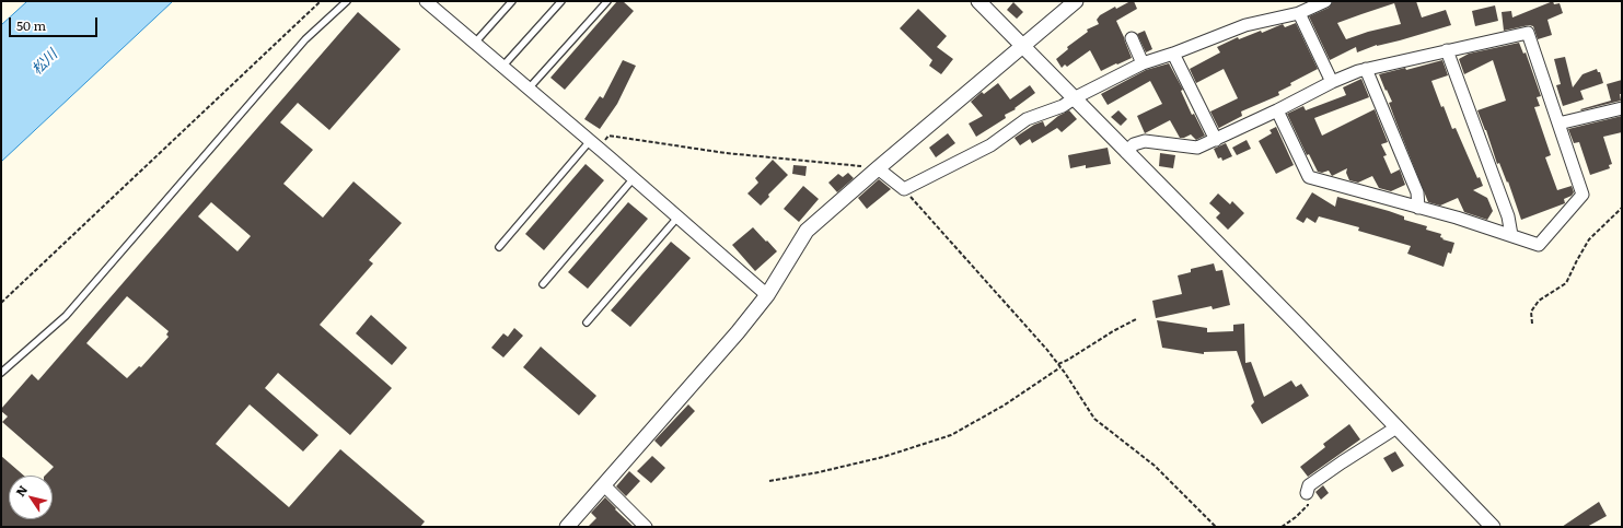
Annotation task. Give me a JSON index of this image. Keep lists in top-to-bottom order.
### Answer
{
  "water": ["松川"],
  "scale_bar": "50 m",
  "north": "top left"
}
